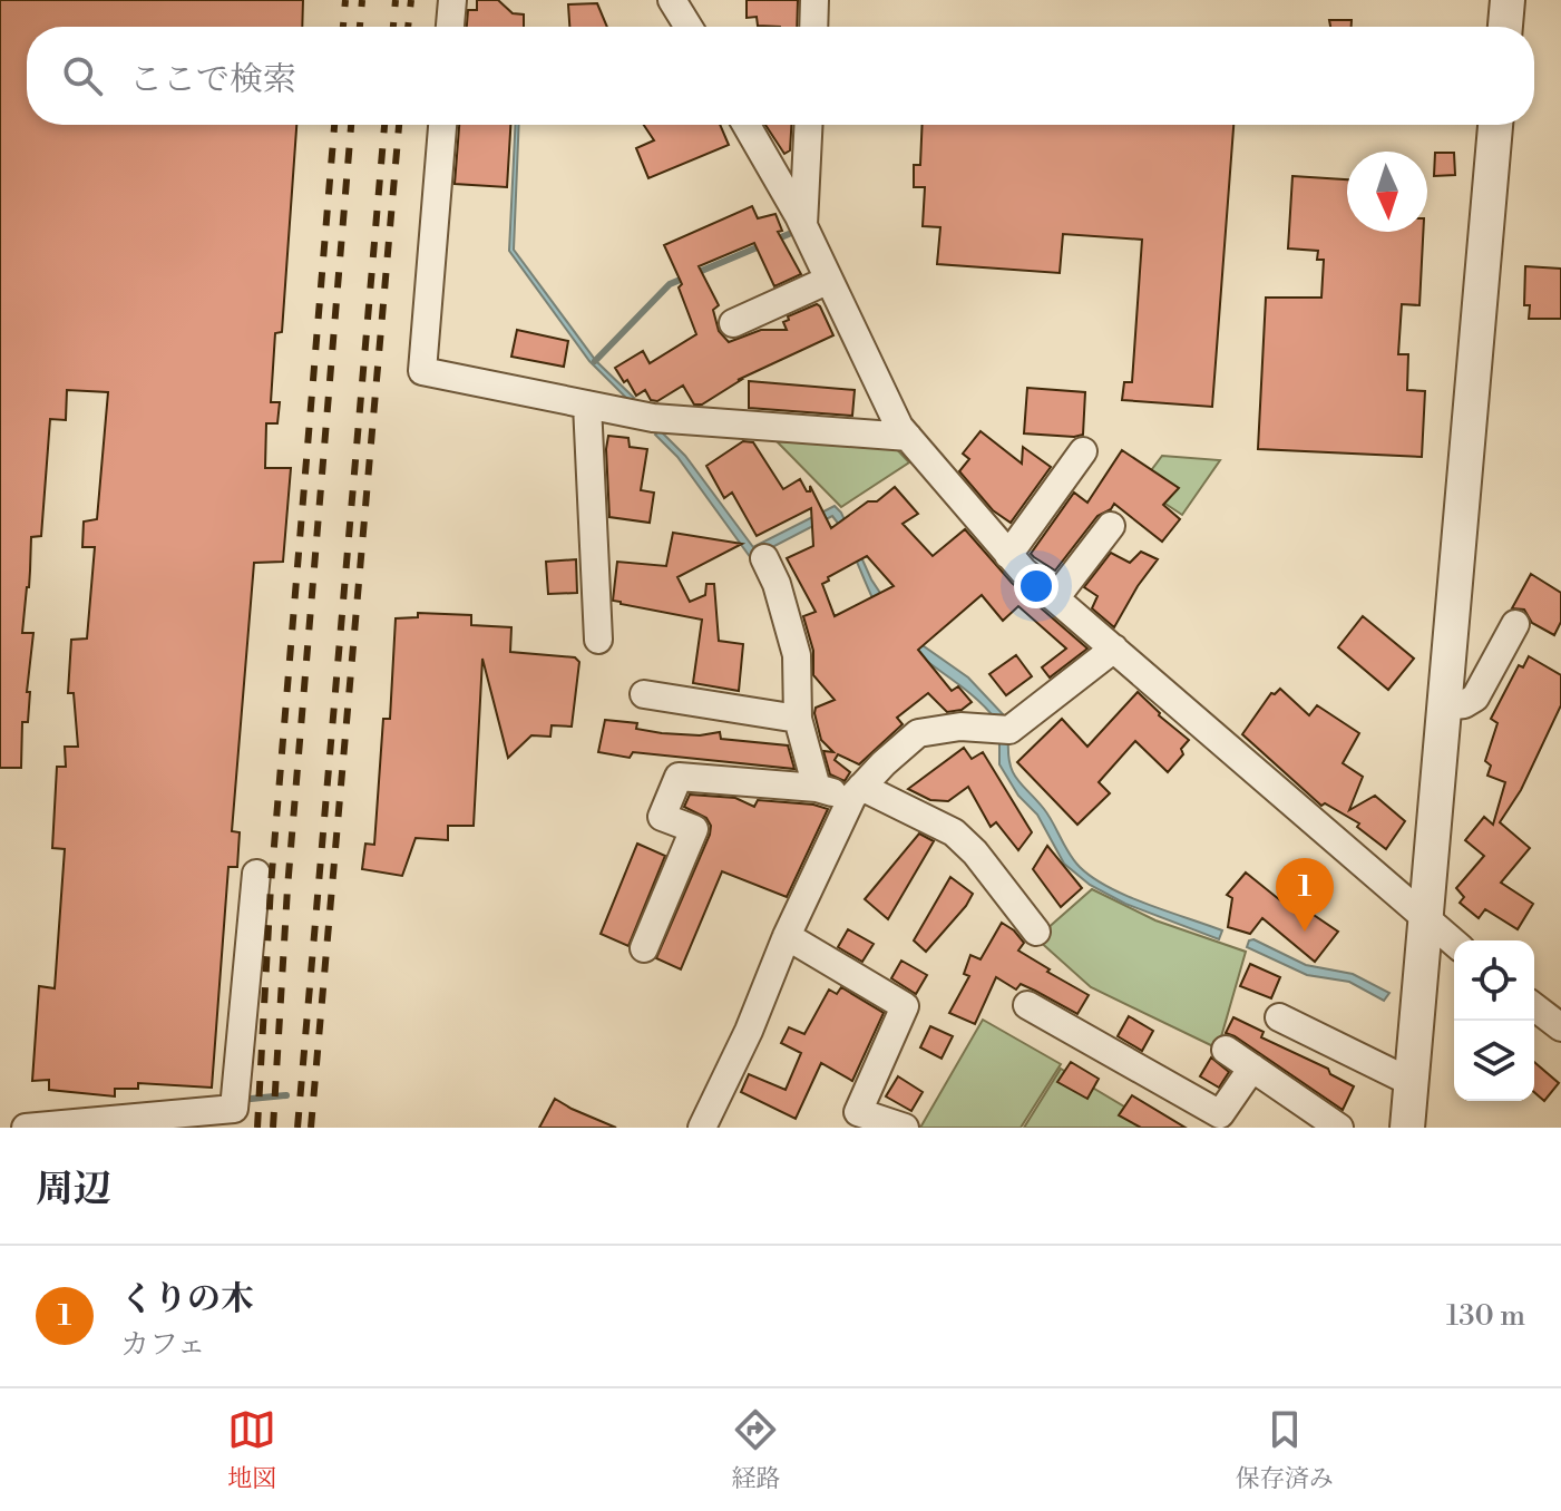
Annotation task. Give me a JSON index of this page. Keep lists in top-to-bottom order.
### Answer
{
  "north": "bottom",
  "page": {
    "search": "ここで検索",
    "pins": "1",
    "heading": "周辺",
    "list": [
      {
        "mark": "1",
        "name": "くりの木",
        "note": "カフェ",
        "value": "130 m"
      }
    ],
    "nav": ["地図", "経路", "保存済み"]
  }
}
